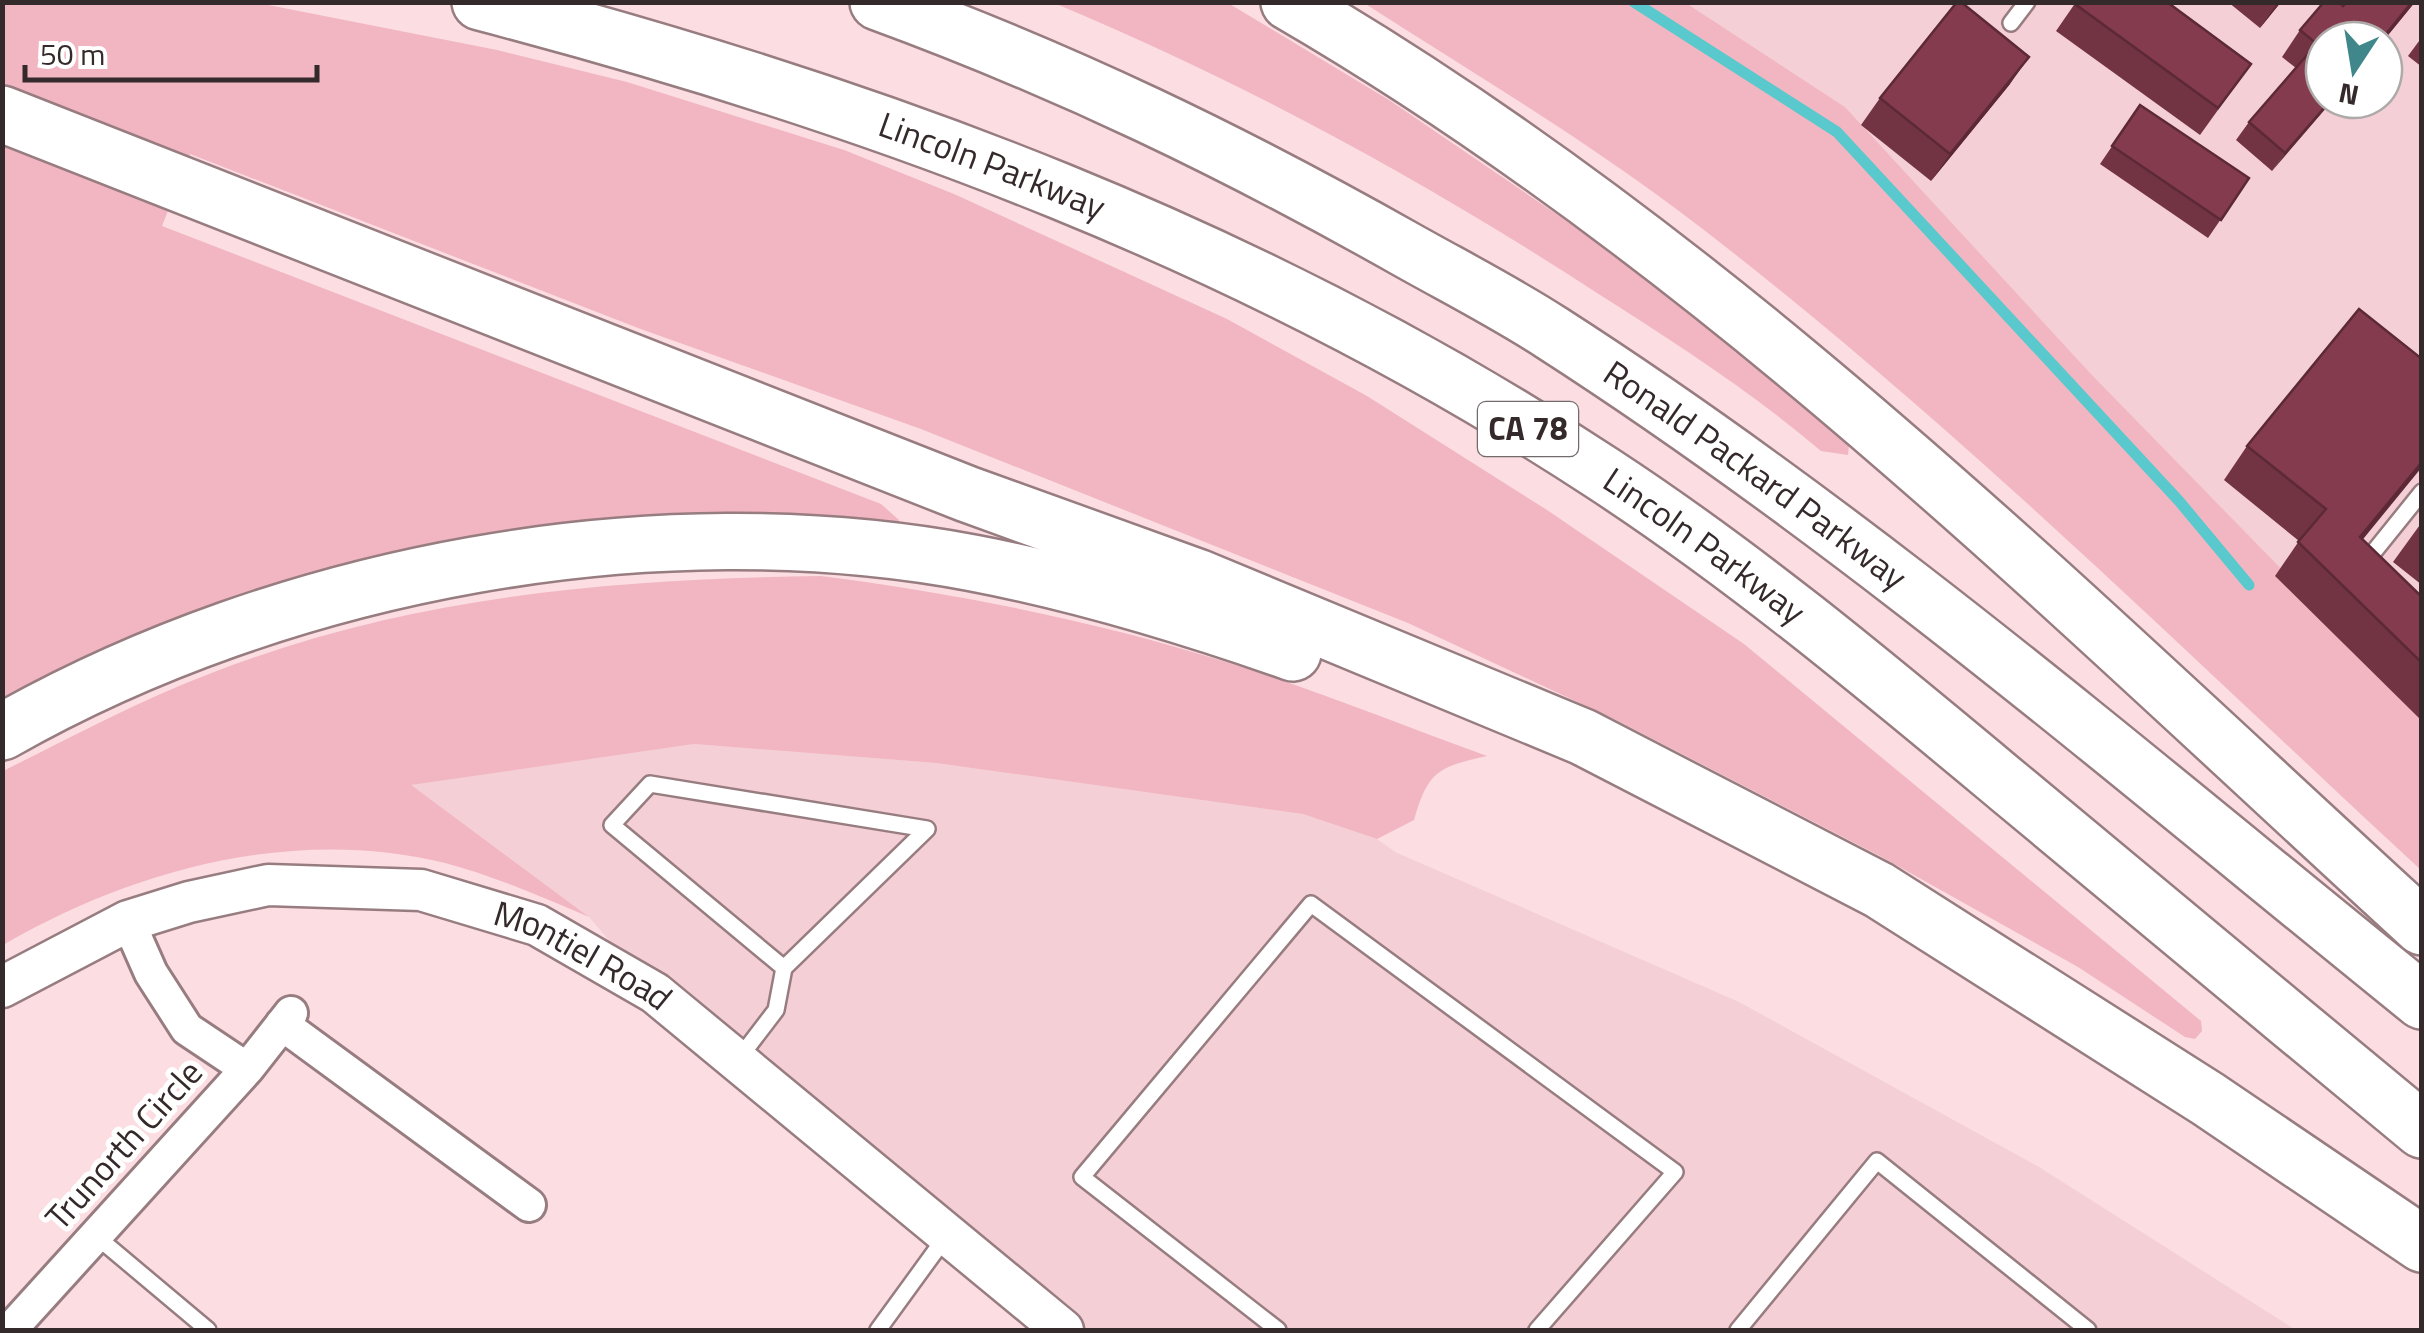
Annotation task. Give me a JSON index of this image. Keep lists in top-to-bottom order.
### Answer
{
  "streets": {
    "highway": ["Lincoln Parkway", "CA 78", "Ronald Packard Parkway"],
    "street": ["Montiel Road", "Trunorth Circle"]
  },
  "crossings": [
    ["CA 78", "Ronald Packard Parkway"],
    ["Montiel Road", "Trunorth Circle"]
  ],
  "scale_bar": "50 m",
  "north": "bottom"
}
